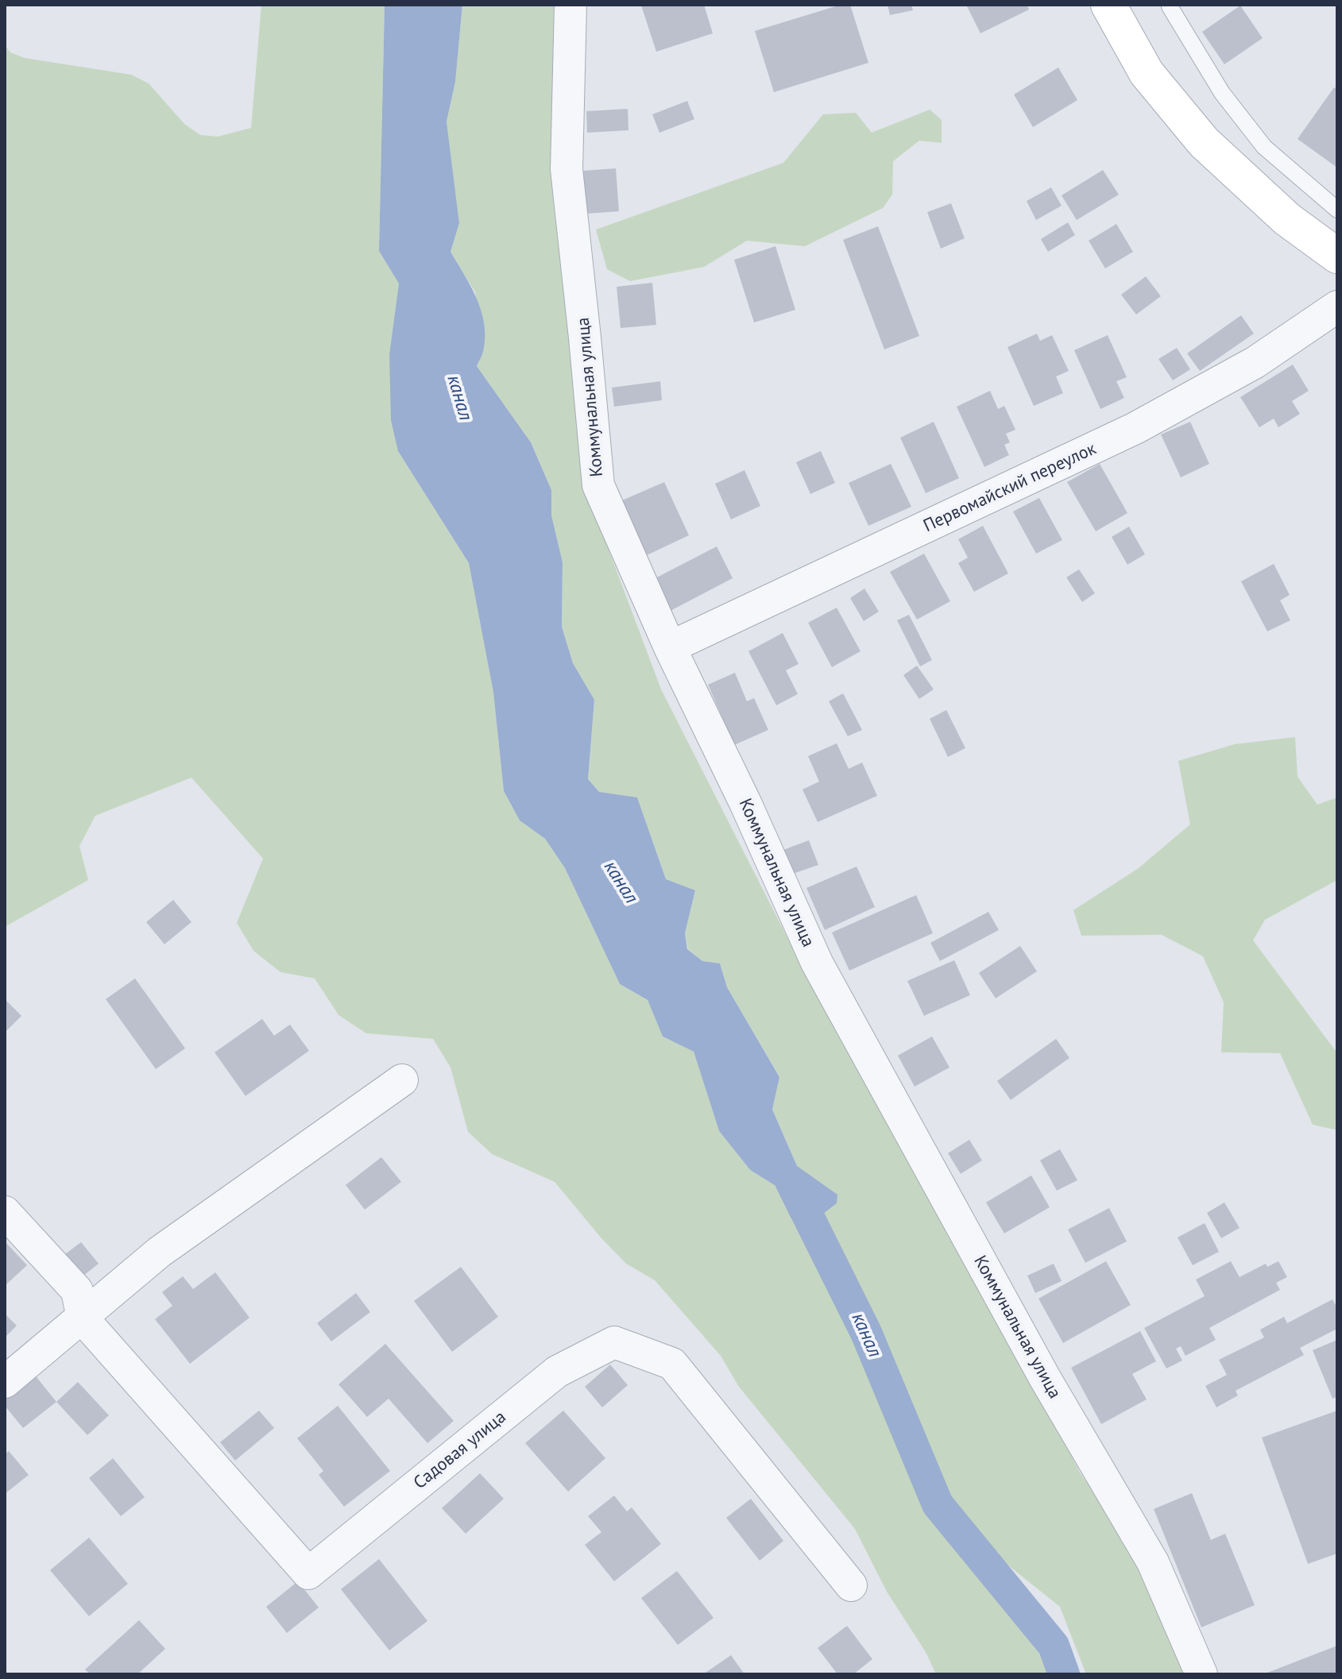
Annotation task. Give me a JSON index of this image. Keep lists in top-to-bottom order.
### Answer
{
  "streets": {
    "street": ["Коммунальная улица", "Первомайский переулок", "Садовая улица"]
  },
  "crossings": [
    ["Коммунальная улица", "Первомайский переулок"]
  ],
  "water": ["канал"]
}
